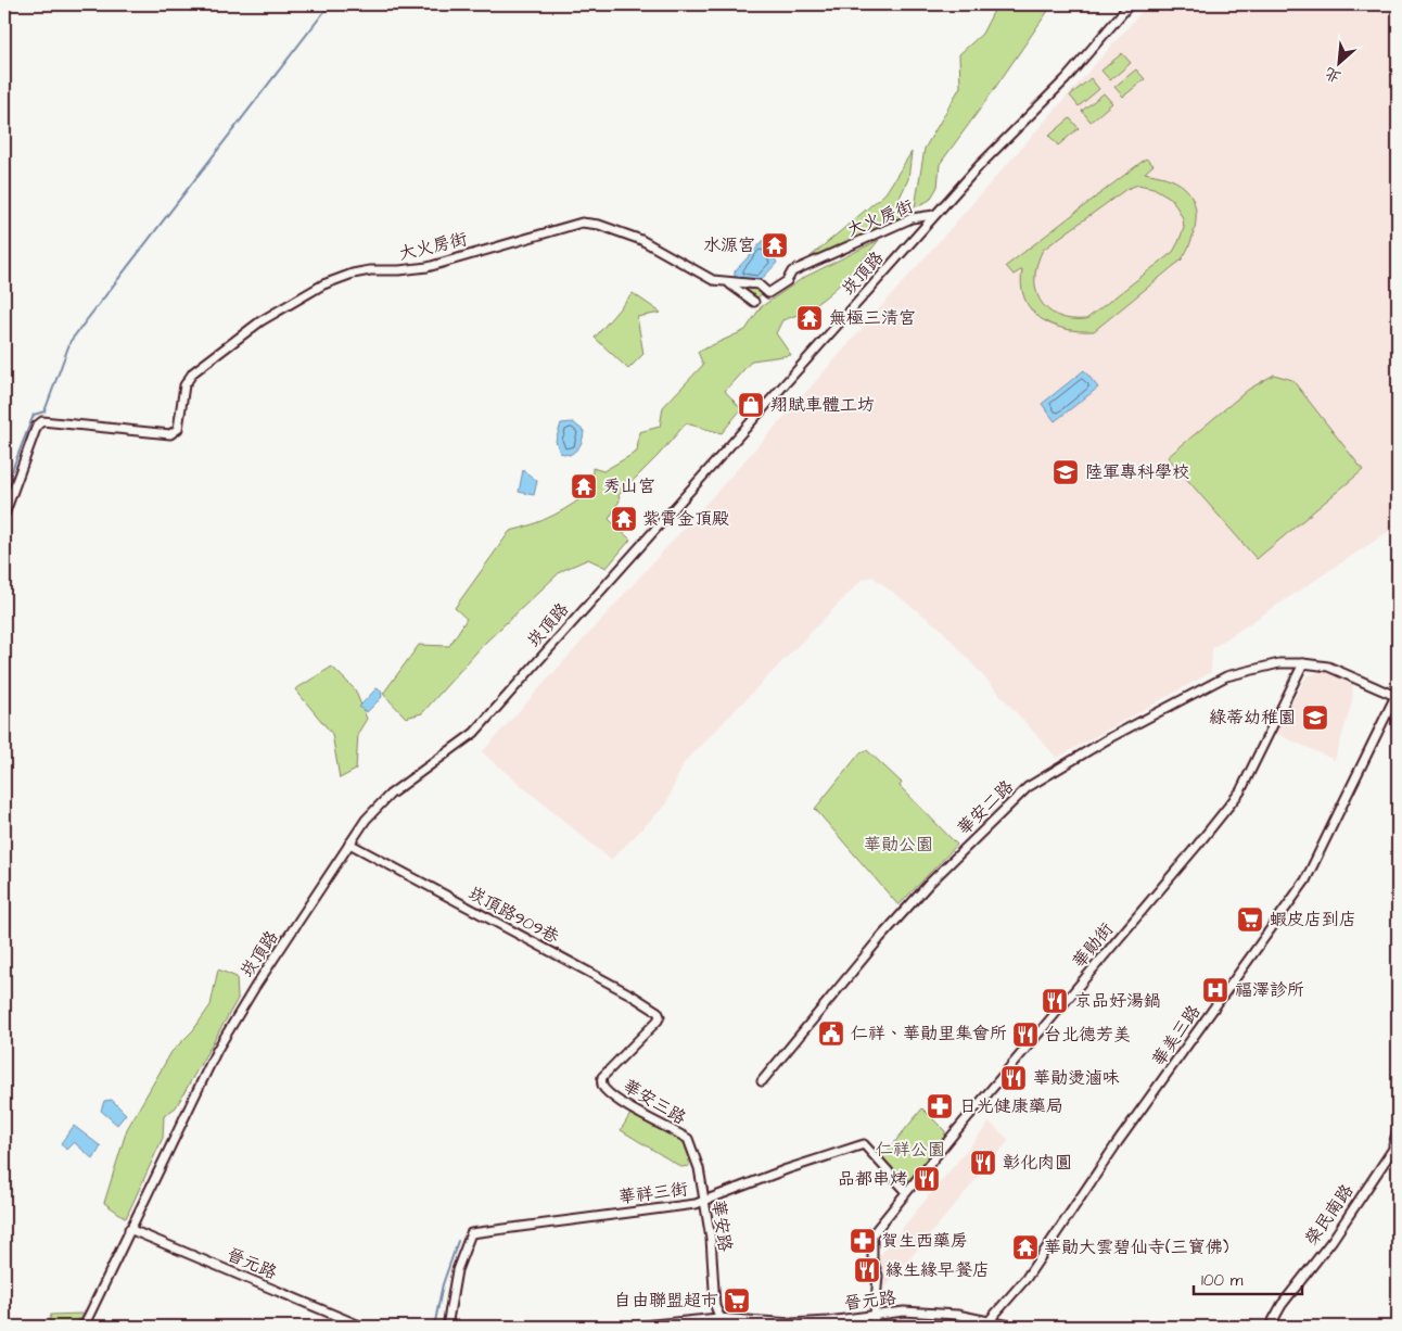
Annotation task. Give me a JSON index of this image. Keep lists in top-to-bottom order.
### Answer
{
  "streets": {
    "street": [
      "大火房街",
      "崁頂路",
      "華安二路",
      "崁頂路909巷",
      "華勛街",
      "華美三路",
      "華安三路",
      "華祥三街",
      "榮民南路",
      "華安路",
      "晉元路"
    ]
  },
  "crossings": [
    ["大火房街", "崁頂路"],
    ["崁頂路", "崁頂路909巷"],
    ["崁頂路", "晉元路"],
    ["華安二路", "華勛街"],
    ["崁頂路909巷", "華安三路"],
    ["華勛街", "華祥三街"],
    ["華勛街", "晉元路"],
    ["華美三路", "晉元路"],
    ["華安三路", "華安路"],
    ["華祥三街", "華安路"],
    ["華安路", "晉元路"]
  ],
  "parks": ["華勛公園", "仁祥公園"],
  "places": {
    "temple": [
      "水源宮",
      "無極三清宮",
      "秀山宮",
      "紫霄金頂殿",
      "華勛大雲碧仙寺(三寶佛)"
    ],
    "shop": ["翔賦車體工坊"],
    "school or university": ["陸軍專科學校", "綠蒂幼稚園"],
    "supermarket": ["蝦皮店到店", "自由聯盟超市"],
    "hospital": ["福澤診所"],
    "restaurant": [
      "京品好湯鍋",
      "台北德芳美",
      "華勛燙滷味",
      "彰化肉圓",
      "品都串烤",
      "緣生緣早餐店"
    ],
    "public building": ["仁祥、華勛里集會所"],
    "pharmacy": ["日光健康藥局", "賀生西藥房"]
  },
  "scale_bar": "100 m",
  "north": "bottom left"
}
